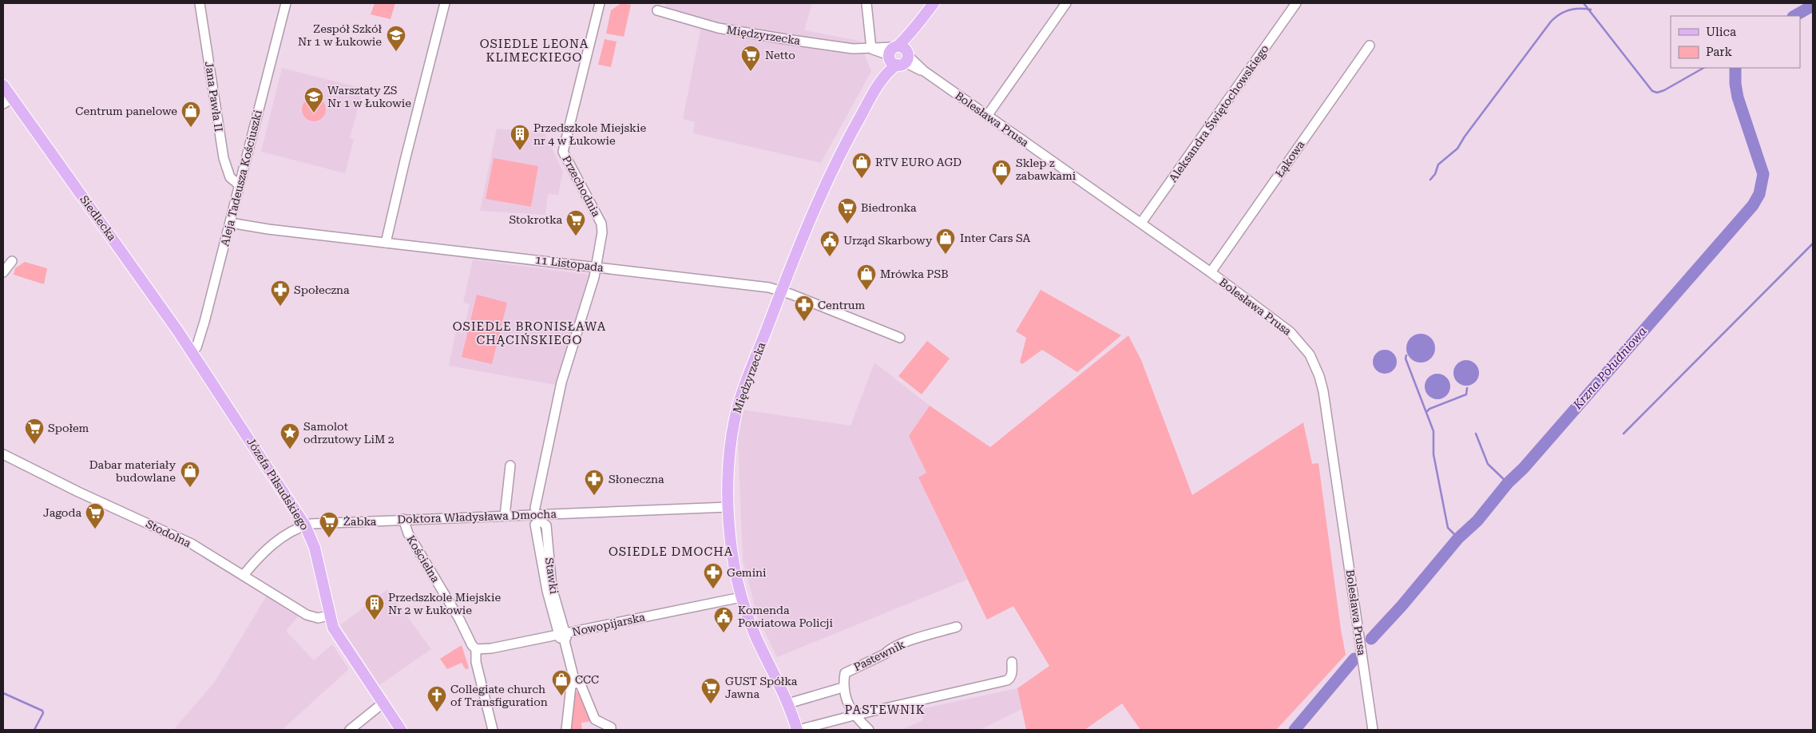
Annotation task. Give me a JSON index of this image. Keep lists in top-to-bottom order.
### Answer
{
  "streets": {
    "main road": ["Międzyrzecka", "Siedlecka", "Józefa Piłsudskiego"],
    "street": [
      "Jana Pawła II",
      "Aleksandra Świętochowskiego",
      "Bolesława Prusa",
      "Łąkowa",
      "Aleja Tadeusza Kościuszki",
      "Przechodnia",
      "11 Listopada",
      "Doktora Władysława Dmocha",
      "Stodolna",
      "Kościelna",
      "Stawki",
      "Nowopijarska",
      "Pastewnik"
    ]
  },
  "crossings": [
    ["Międzyrzecka", "Bolesława Prusa"],
    ["Międzyrzecka", "11 Listopada"],
    ["Międzyrzecka", "Doktora Władysława Dmocha"],
    ["Międzyrzecka", "Nowopijarska"],
    ["Jana Pawła II", "Aleja Tadeusza Kościuszki"],
    ["Aleksandra Świętochowskiego", "Bolesława Prusa"],
    ["Bolesława Prusa", "Łąkowa"],
    ["Aleja Tadeusza Kościuszki", "Siedlecka"],
    ["Aleja Tadeusza Kościuszki", "11 Listopada"],
    ["Aleja Tadeusza Kościuszki", "Józefa Piłsudskiego"],
    ["Przechodnia", "11 Listopada"],
    ["Przechodnia", "Doktora Władysława Dmocha"],
    ["Przechodnia", "Stawki"],
    ["Siedlecka", "Józefa Piłsudskiego"],
    ["Józefa Piłsudskiego", "Doktora Władysława Dmocha"],
    ["Józefa Piłsudskiego", "Stodolna"],
    ["Doktora Władysława Dmocha", "Stodolna"],
    ["Doktora Władysława Dmocha", "Kościelna"],
    ["Doktora Władysława Dmocha", "Stawki"],
    ["Kościelna", "Nowopijarska"],
    ["Stawki", "Nowopijarska"]
  ],
  "districts": [
    "OSIEDLE LEONA KLIMECKIEGO",
    "OSIEDLE BRONISŁAWA CHĄCIŃSKIEGO",
    "OSIEDLE DMOCHA",
    "PASTEWNIK"
  ],
  "water": ["Krzna Południowa"],
  "places": {
    "school or university": ["Zespół Szkół Nr 1 w Łukowie", "Warsztaty ZS Nr 1 w Łukowie"],
    "supermarket": [
      "Netto",
      "Biedronka",
      "Stokrotka",
      "Społem",
      "Jagoda",
      "Żabka",
      "GUST Spółka Jawna"
    ],
    "shop": [
      "Centrum panelowe",
      "RTV EURO AGD",
      "Sklep z zabawkami",
      "Inter Cars SA",
      "Mrówka PSB",
      "Dabar materiały budowlane",
      "CCC"
    ],
    "building": ["Przedszkole Miejskie nr 4 w Łukowie", "Przedszkole Miejskie Nr 2 w Łukowie"],
    "public building": ["Urząd Skarbowy", "Komenda Powiatowa Policji"],
    "pharmacy": [
      "Społeczna",
      "Centrum",
      "Słoneczna",
      "Gemini"
    ],
    "place": ["Samolot odrzutowy LiM 2"],
    "church": ["Collegiate church of Transfiguration"]
  },
  "legend": ["Ulica", "Park"]
}
